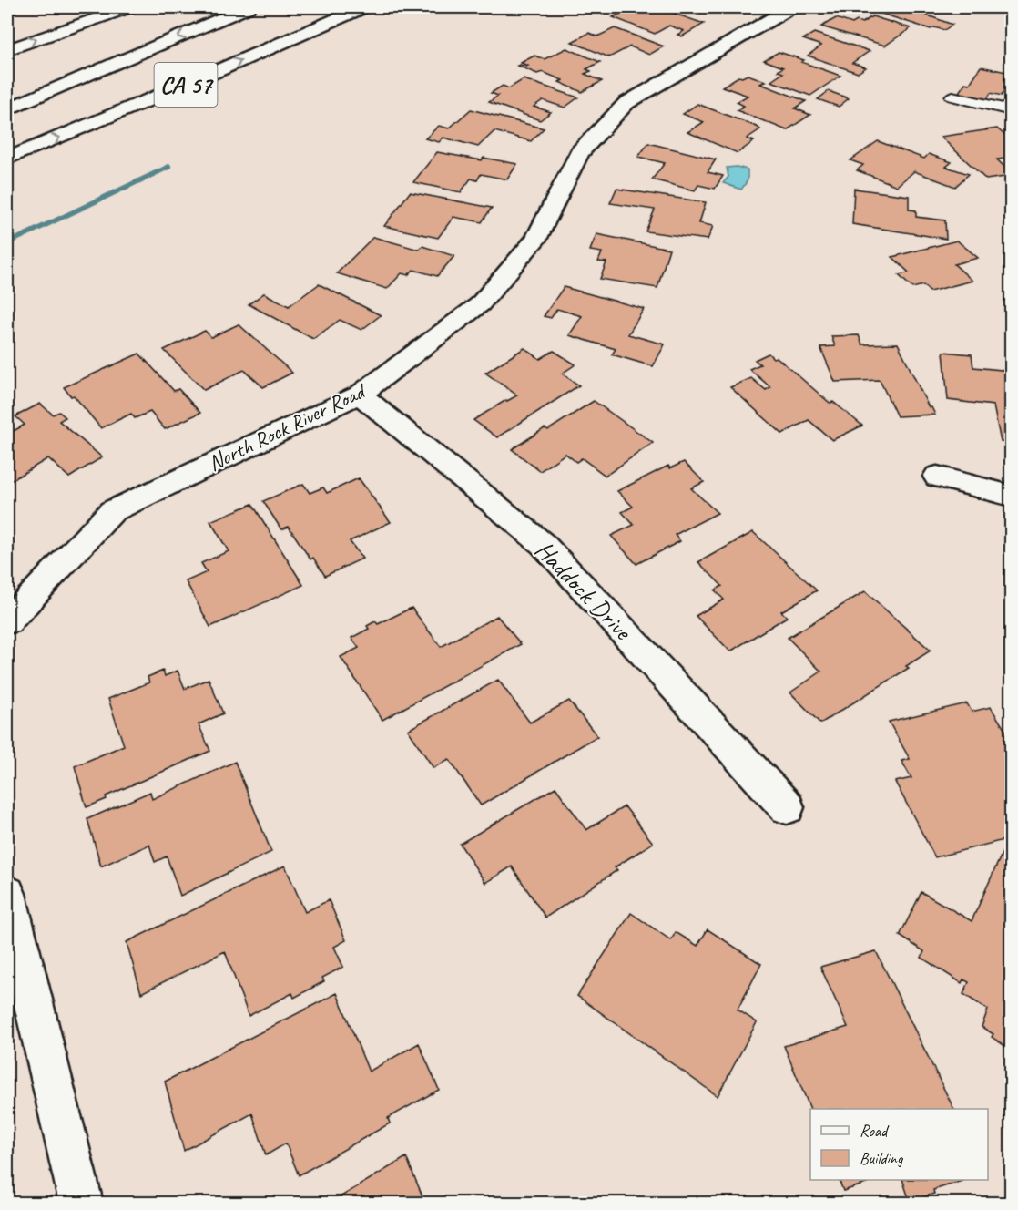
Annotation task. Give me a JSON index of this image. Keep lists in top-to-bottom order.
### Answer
{
  "streets": {
    "main road": ["CA 57", "North Rock River Road", "Haddock Drive"]
  },
  "crossings": [
    ["North Rock River Road", "Haddock Drive"]
  ],
  "legend": ["Road", "Building"]
}
